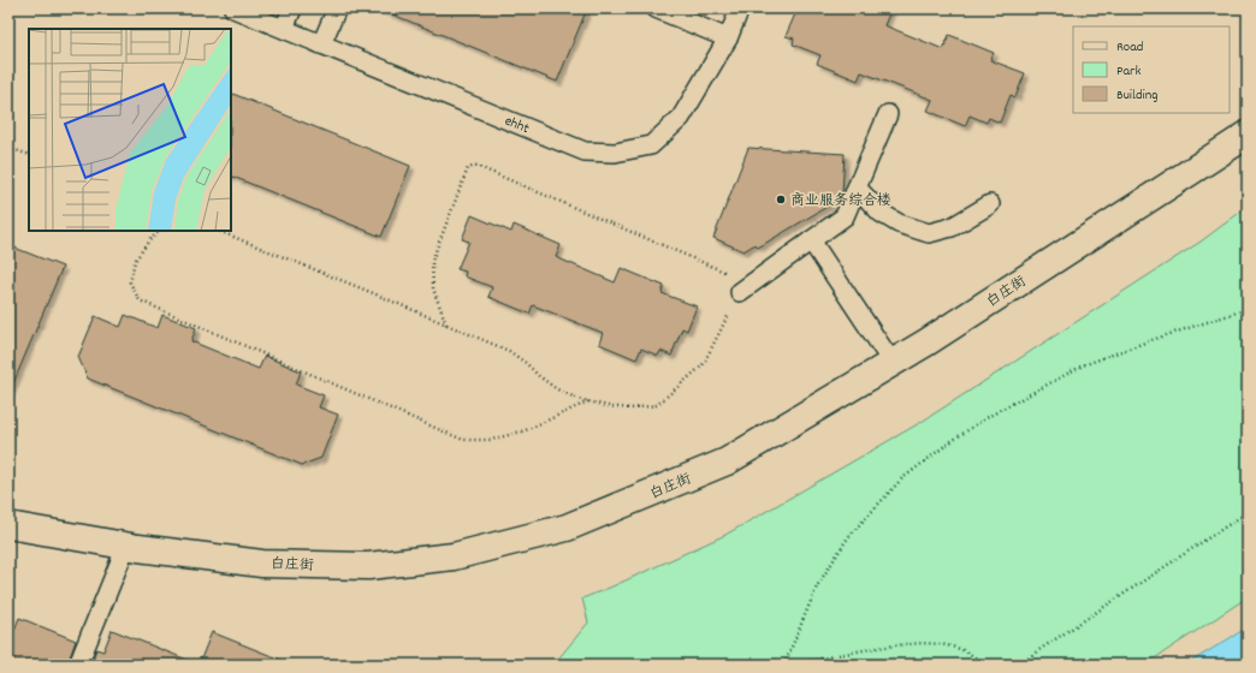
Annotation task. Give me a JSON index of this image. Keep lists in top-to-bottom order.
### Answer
{
  "streets": {
    "street": ["白庄街"],
    "lane": ["ehht"]
  },
  "places": ["商业服务综合楼"],
  "legend": ["Road", "Park", "Building"]
}
